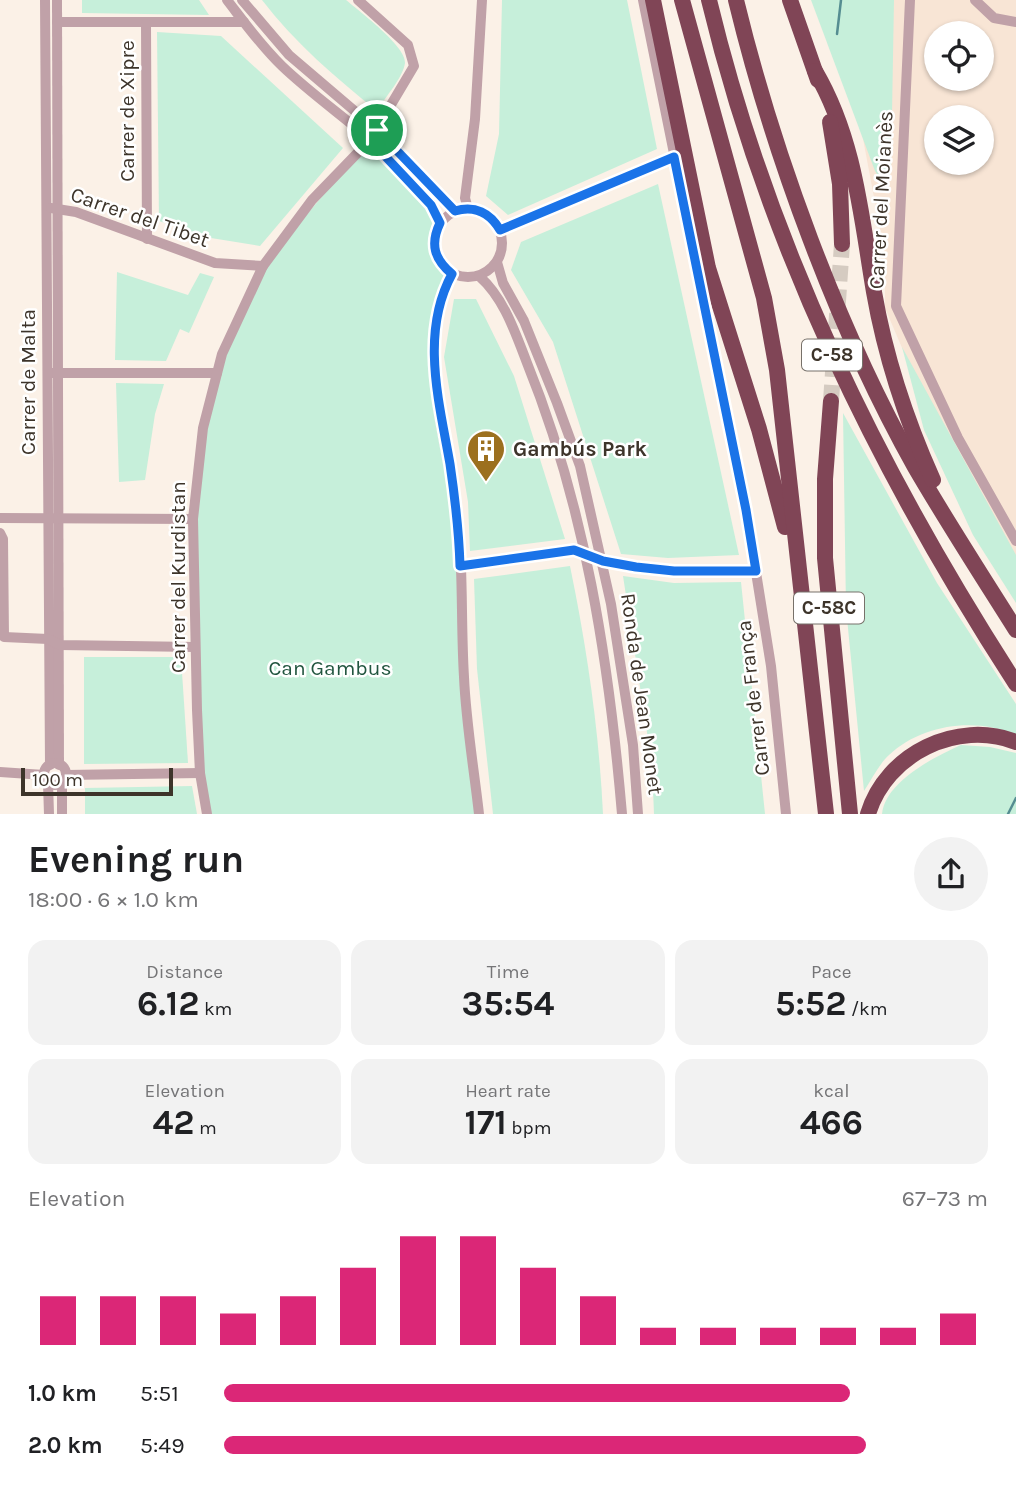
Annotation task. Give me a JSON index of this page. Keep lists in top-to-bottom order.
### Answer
{
  "streets": {
    "highway": ["C-58", "C-58C"],
    "street": [
      "Carrer de Xipre",
      "Carrer del Moianès",
      "Carrer del Tibet",
      "Carrer de Malta",
      "Carrer del Kurdistan",
      "Ronda de Jean Monet",
      "Carrer de França"
    ]
  },
  "crossings": [
    ["Carrer de Xipre", "Carrer del Tibet"],
    ["Carrer del Tibet", "Carrer de Malta"],
    ["Carrer del Tibet", "Carrer del Kurdistan"]
  ],
  "parks": ["Can Gambus"],
  "places": {
    "building": ["Gambús Park"]
  },
  "scale_bar": "100 m",
  "page": {
    "scale": "100 m",
    "heading": ["Evening run", "18:00 · 6 × 1.0 km"],
    "stats": [
      ["Distance", "6.12 km"],
      ["Time", "35:54"],
      ["Pace", "5:52 /km"],
      ["Elevation", "42 m"],
      ["Heart rate", "171 bpm"],
      ["kcal", "466"]
    ],
    "chart": ["Elevation", "67–73 m"],
    "list": [
      {
        "name": "1.0 km",
        "note": "5:51"
      },
      {
        "name": "2.0 km",
        "note": "5:49"
      }
    ]
  }
}
